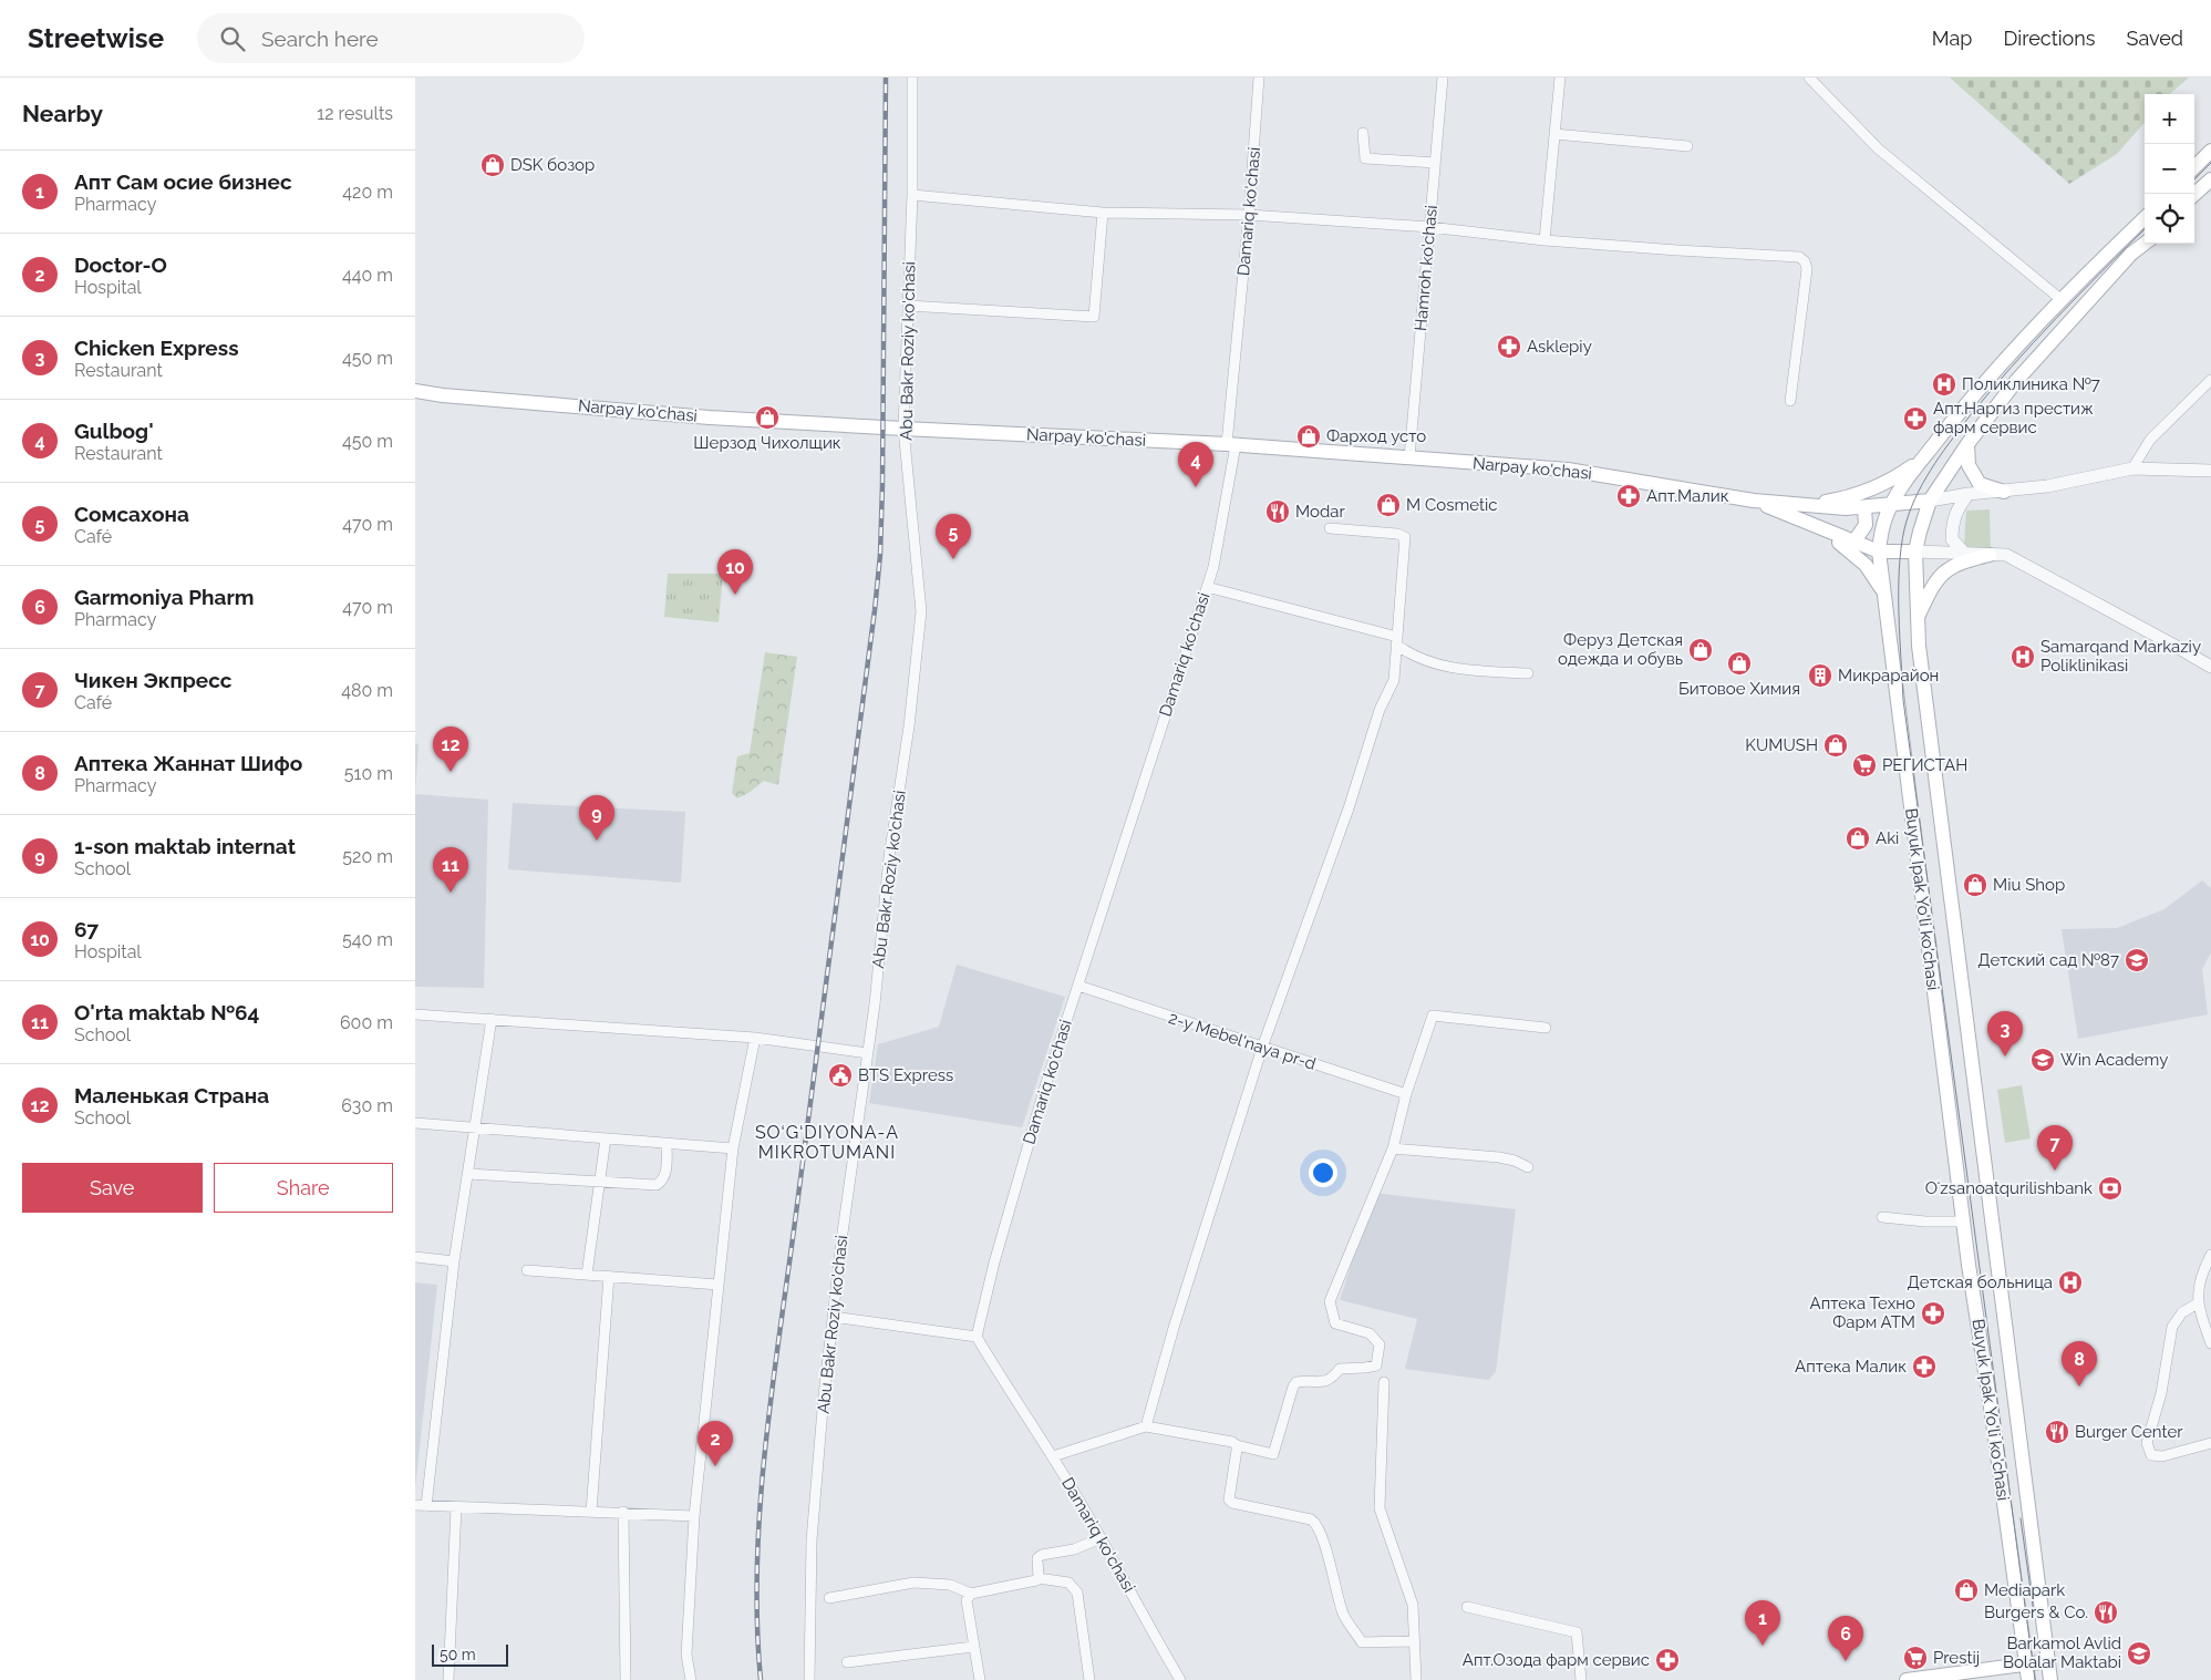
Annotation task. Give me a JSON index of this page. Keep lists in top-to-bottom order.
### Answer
{
  "streets": {
    "main road": ["Narpay ko'chasi", "Buyuk Ipak Yo'li ko'chasi"],
    "street": [
      "Damariq ko'chasi",
      "Hamroh ko'chasi",
      "Abu Bakr Roziy ko'chasi",
      "2-y Mebel'naya pr-d"
    ]
  },
  "crossings": [
    ["Damariq ko'chasi", "Narpay ko'chasi"],
    ["Damariq ko'chasi", "2-y Mebel'naya pr-d"],
    ["Hamroh ko'chasi", "Narpay ko'chasi"],
    ["Abu Bakr Roziy ko'chasi", "Narpay ko'chasi"],
    ["Narpay ko'chasi", "Buyuk Ipak Yo'li ko'chasi"]
  ],
  "districts": ["SO‘G‘DIYONA-А MIKROTUMANI"],
  "places": {
    "shop": [
      "DSK бозор",
      "Шерзод Чихолщик",
      "Фарход усто",
      "M Cosmetic",
      "Феруз Детская одежда и обувь",
      "Битовое Химия",
      "KUMUSH",
      "Aki",
      "Miu Shop",
      "Mediapark"
    ],
    "pharmacy": [
      "Asklepiy",
      "Апт.Наргиз престиж фарм сервис",
      "Апт.Малик",
      "Аптека Техно Фарм АТМ",
      "Аптека Малик",
      "Апт.Озода фарм сервис"
    ],
    "hospital": ["Поликлиника №7", "Samarqand Markaziy Poliklinikasi", "Детская больница"],
    "restaurant": ["Modar", "Burger Center", "Burgers & Co."],
    "building": ["Микрарайон"],
    "supermarket": ["РЕГИСТАН", "Prestij"],
    "school or university": ["Детский сад №87", "Win Academy", "Barkamol Avlid Bolalar Maktabi"],
    "public building": ["BTS Express"],
    "bank": ["Oʻzsanoatqurilishbank"]
  },
  "scale_bar": "50 m",
  "page": {
    "header": "Streetwise",
    "search": "Search here",
    "nav": ["Map", "Directions", "Saved"],
    "heading": ["Nearby", "12 results"],
    "map_buttons": ["+", "−"],
    "list": [
      {
        "mark": "1",
        "name": "Апт Сам осие бизнес",
        "note": "Pharmacy",
        "value": "420 m"
      },
      {
        "mark": "2",
        "name": "Doctor-O",
        "note": "Hospital",
        "value": "440 m"
      },
      {
        "mark": "3",
        "name": "Chicken Express",
        "note": "Restaurant",
        "value": "450 m"
      },
      {
        "mark": "4",
        "name": "Gulbog'",
        "note": "Restaurant",
        "value": "450 m"
      },
      {
        "mark": "5",
        "name": "Сомсахона",
        "note": "Café",
        "value": "470 m"
      },
      {
        "mark": "6",
        "name": "Garmoniya Pharm",
        "note": "Pharmacy",
        "value": "470 m"
      },
      {
        "mark": "7",
        "name": "Чикен Экпресс",
        "note": "Café",
        "value": "480 m"
      },
      {
        "mark": "8",
        "name": "Аптека Жаннат Шифо",
        "note": "Pharmacy",
        "value": "510 m"
      },
      {
        "mark": "9",
        "name": "1-son maktab internat",
        "note": "School",
        "value": "520 m"
      },
      {
        "mark": "10",
        "name": "67",
        "note": "Hospital",
        "value": "540 m"
      },
      {
        "mark": "11",
        "name": "O'rta maktab №64",
        "note": "School",
        "value": "600 m"
      },
      {
        "mark": "12",
        "name": "Маленькая Страна",
        "note": "School",
        "value": "630 m"
      }
    ],
    "pins": [
      "4",
      "5",
      "10",
      "12",
      "9",
      "11",
      "3",
      "7",
      "8",
      "2",
      "1",
      "6"
    ],
    "buttons": ["Save", "Share"],
    "scale": "50 m"
  }
}
